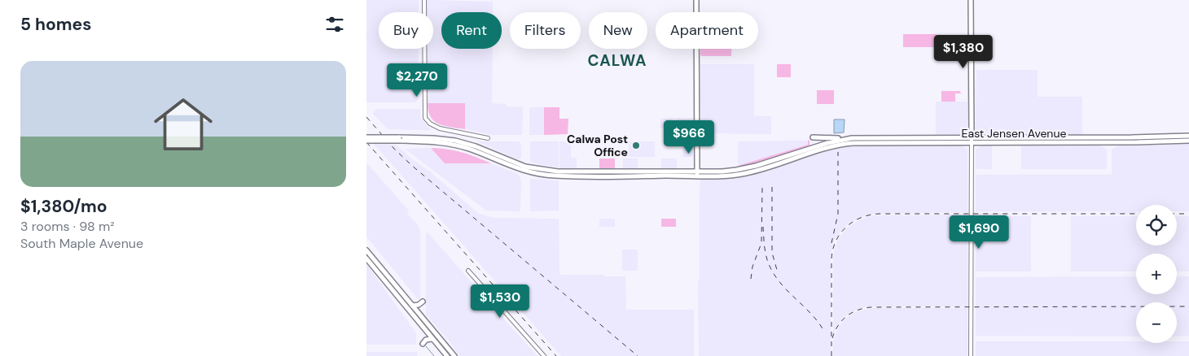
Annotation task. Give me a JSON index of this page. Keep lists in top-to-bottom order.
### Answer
{
  "streets": {
    "main road": ["East Jensen Avenue"]
  },
  "districts": ["CALWA"],
  "places": ["Calwa Post Office"],
  "page": {
    "heading": "5 homes",
    "chip": [
      "Buy",
      "Rent",
      "Filters",
      "New",
      "Apartment"
    ],
    "price": [
      "$1,380",
      "$2,270",
      "$966",
      "$1,690",
      "$1,530"
    ],
    "list": [
      {
        "name": "$1,380/mo",
        "note": "3 rooms · 98 m² · South Maple Avenue"
      }
    ],
    "map_buttons": ["+", "−"]
  }
}
